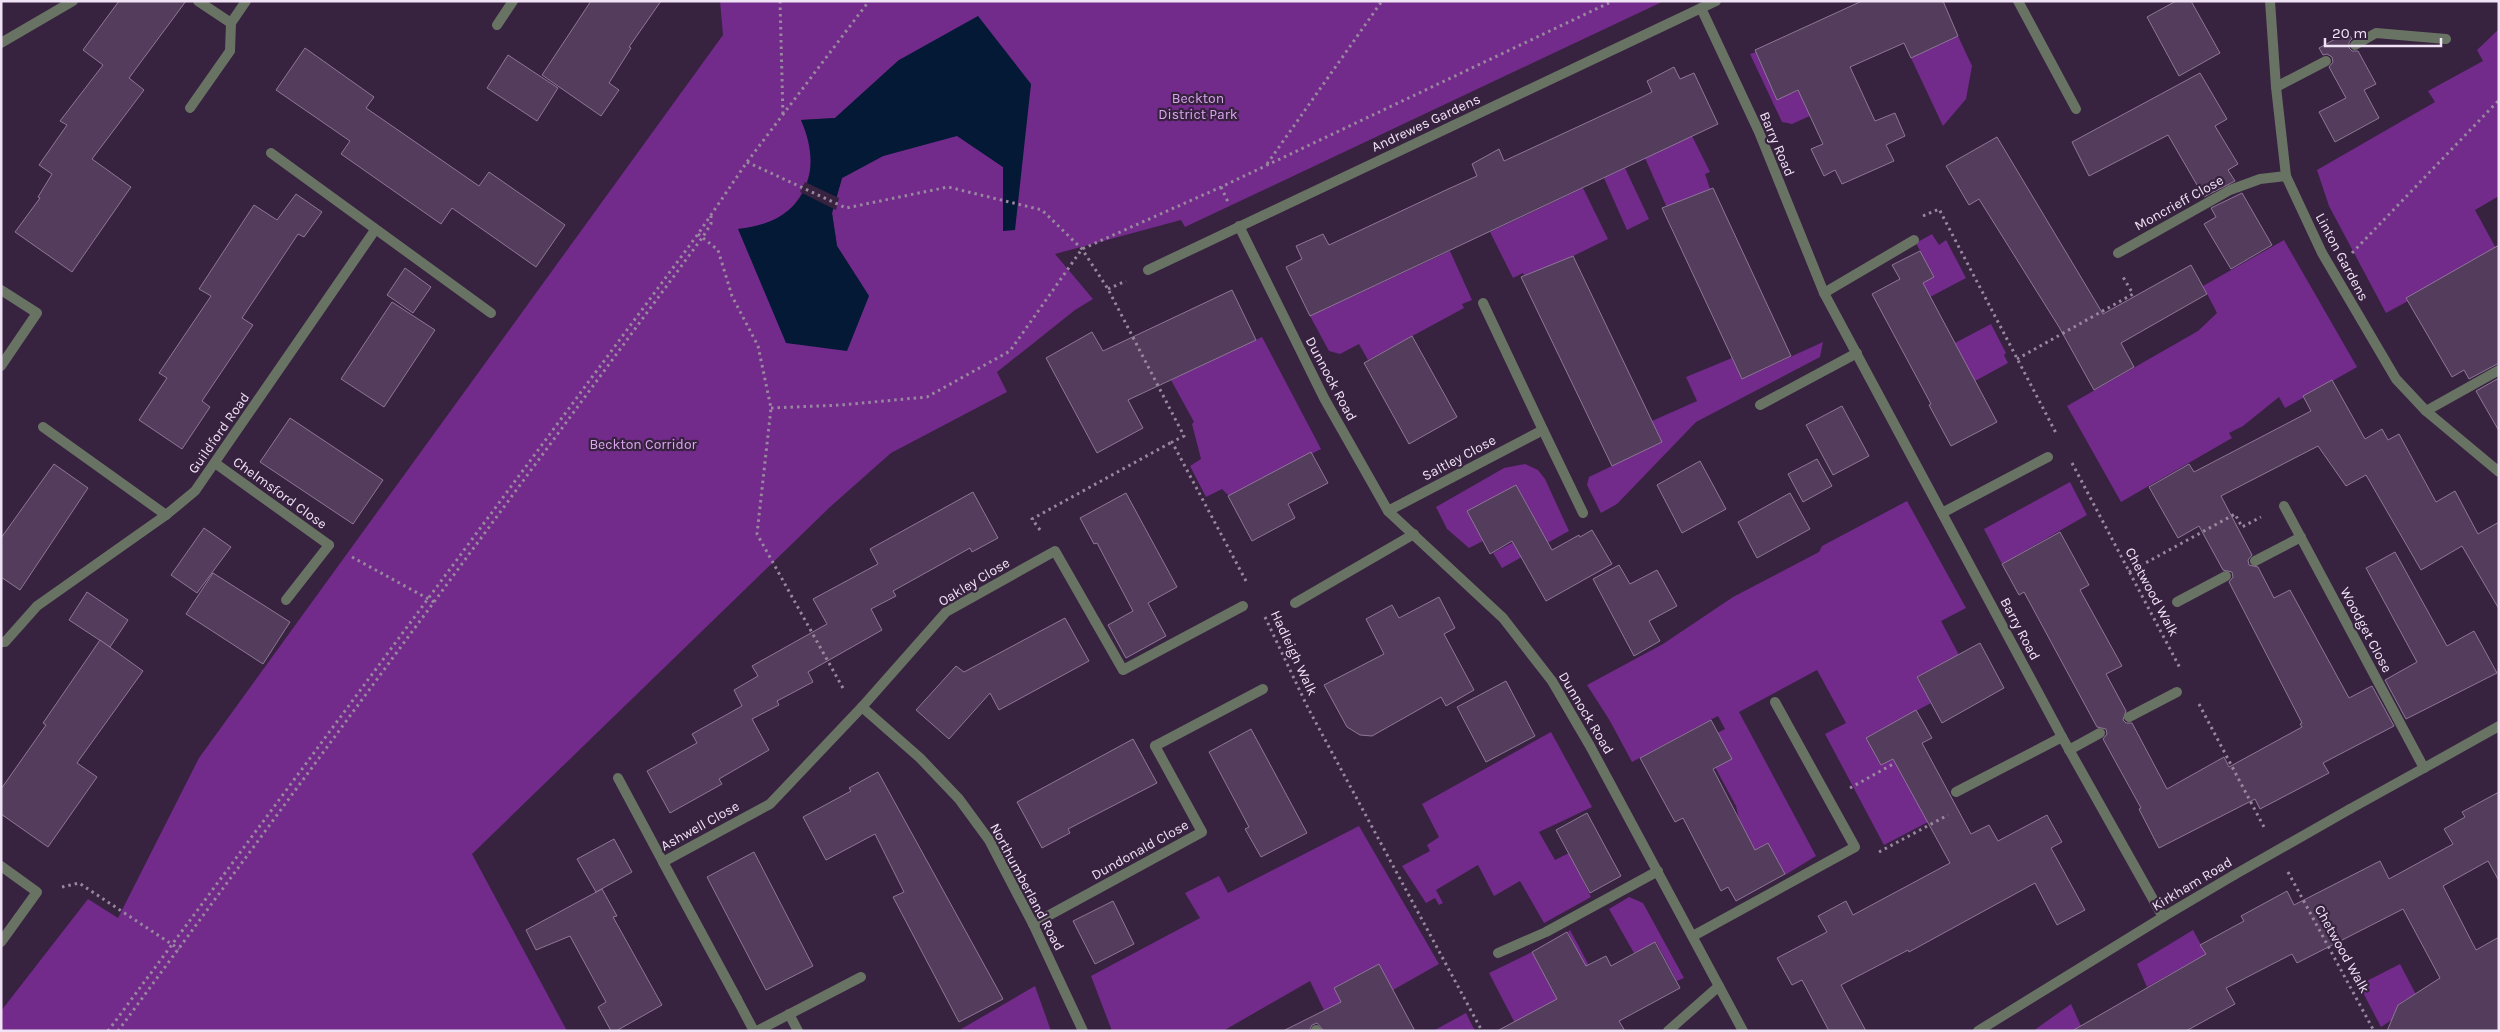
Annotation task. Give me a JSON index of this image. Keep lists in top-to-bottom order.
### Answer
{
  "streets": {
    "street": [
      "Andrewes Gardens",
      "Barry Road",
      "Moncrieff Close",
      "Linton Gardens",
      "Dunnock Road",
      "Guildford Road",
      "Saltley Close",
      "Chelmsford Close",
      "Oakley Close",
      "Woodget Close",
      "Ashwell Close",
      "Dundonald Close",
      "Kirkham Road",
      "Northumberland Road"
    ],
    "path": ["Chetwood Walk", "Hadleigh Walk"]
  },
  "crossings": [
    ["Andrewes Gardens", "Barry Road"],
    ["Andrewes Gardens", "Dunnock Road"],
    ["Barry Road", "Kirkham Road"],
    ["Moncrieff Close", "Linton Gardens"],
    ["Dunnock Road", "Saltley Close"],
    ["Guildford Road", "Chelmsford Close"],
    ["Oakley Close", "Ashwell Close"],
    ["Oakley Close", "Northumberland Road"],
    ["Chetwood Walk", "Kirkham Road"],
    ["Woodget Close", "Kirkham Road"],
    ["Ashwell Close", "Northumberland Road"],
    ["Dundonald Close", "Northumberland Road"]
  ],
  "parks": ["Beckton District Park", "Beckton Corridor"],
  "scale_bar": "20 m"
}
